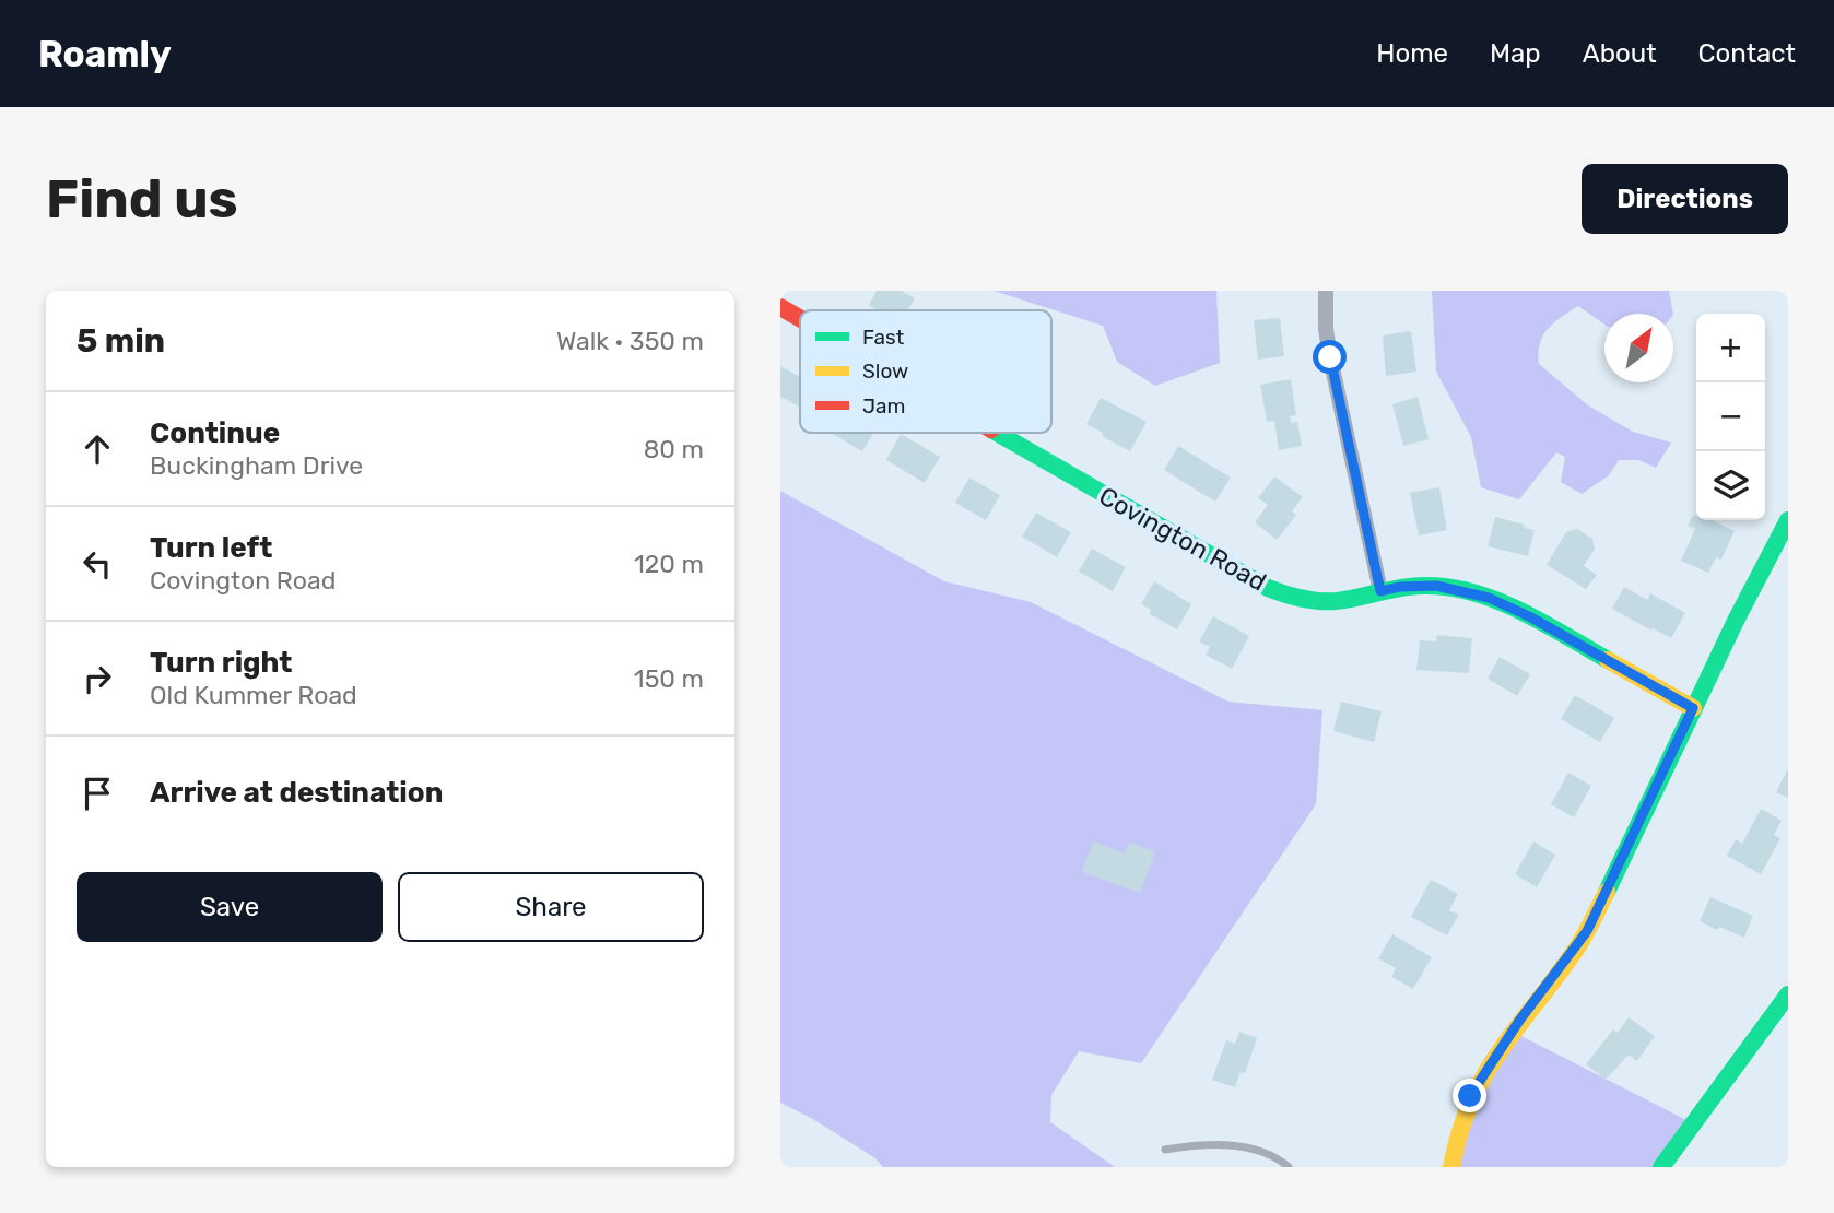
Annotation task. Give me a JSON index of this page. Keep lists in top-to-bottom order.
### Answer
{
  "streets": {
    "street": ["Covington Road"]
  },
  "legend": ["Fast", "Slow", "Jam"],
  "north": "top right",
  "page": {
    "header": "Roamly",
    "nav": [
      "Home",
      "Map",
      "About",
      "Contact"
    ],
    "buttons": [
      "Directions",
      ["Save", "Share"]
    ],
    "title": "Find us",
    "heading": ["5 min", "Walk · 350 m"],
    "map_buttons": ["+", "−"],
    "list": [
      ["Continue", "Buckingham Drive", "80 m"],
      ["Turn left", "Covington Road", "120 m"],
      ["Turn right", "Old Kummer Road", "150 m"],
      "Arrive at destination"
    ]
  }
}
